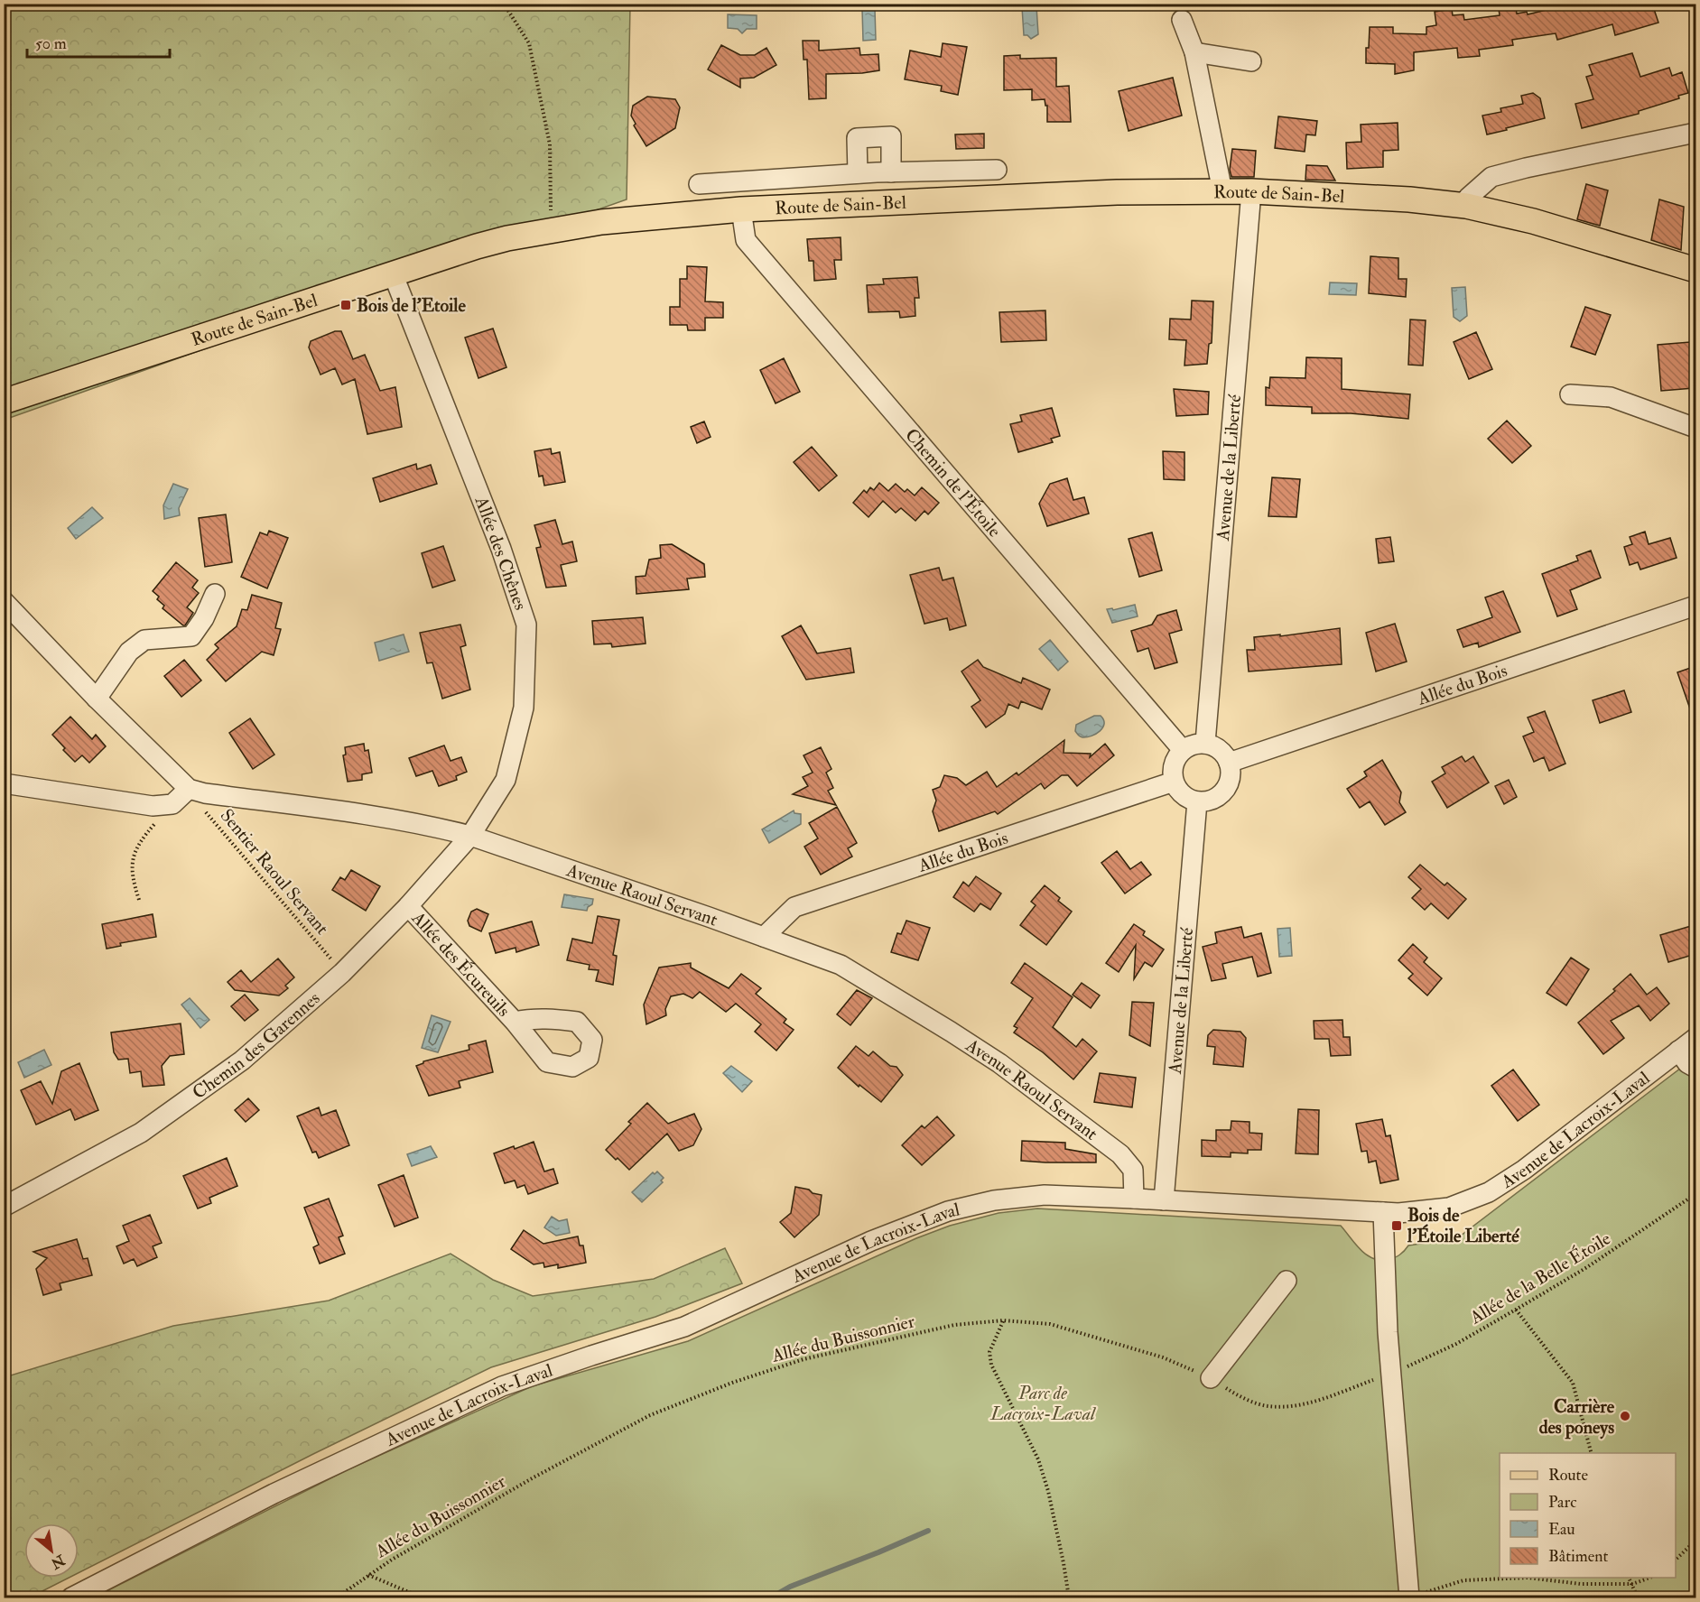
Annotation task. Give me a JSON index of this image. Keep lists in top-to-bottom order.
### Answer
{
  "streets": {
    "main road": ["Route de Sain-Bel"],
    "street": [
      "Avenue de la Liberté",
      "Chemin de l'Étoile",
      "Allée des Chênes",
      "Allée du Bois",
      "Avenue Raoul Servant",
      "Allée des Écureuils",
      "Chemin des Garennes",
      "Avenue de Lacroix-Laval"
    ],
    "path": ["Sentier Raoul Servant", "Allée de la Belle Étoile", "Allée du Buissonnier"]
  },
  "crossings": [
    ["Route de Sain-Bel", "Avenue de la Liberté"],
    ["Route de Sain-Bel", "Chemin de l'Étoile"],
    ["Route de Sain-Bel", "Allée des Chênes"],
    ["Avenue de la Liberté", "Chemin de l'Étoile"],
    ["Avenue de la Liberté", "Allée du Bois"],
    ["Avenue de la Liberté", "Avenue de Lacroix-Laval"],
    ["Chemin de l'Étoile", "Allée du Bois"],
    ["Allée des Chênes", "Avenue Raoul Servant"],
    ["Allée des Chênes", "Chemin des Garennes"],
    ["Allée du Bois", "Avenue Raoul Servant"],
    ["Sentier Raoul Servant", "Avenue Raoul Servant"],
    ["Sentier Raoul Servant", "Chemin des Garennes"],
    ["Avenue Raoul Servant", "Chemin des Garennes"],
    ["Avenue Raoul Servant", "Avenue de Lacroix-Laval"],
    ["Allée des Écureuils", "Chemin des Garennes"],
    ["Allée de la Belle Étoile", "Allée du Buissonnier"]
  ],
  "parks": ["Parc de Lacroix-Laval"],
  "places": {
    "transit": ["Bois de l'Etoile", "Bois de l'Étoile Liberté"],
    "other": ["Carrière des poneys"]
  },
  "legend": [
    "Route",
    "Parc",
    "Eau",
    "Bâtiment"
  ],
  "scale_bar": "50 m",
  "north": "bottom right"
}
